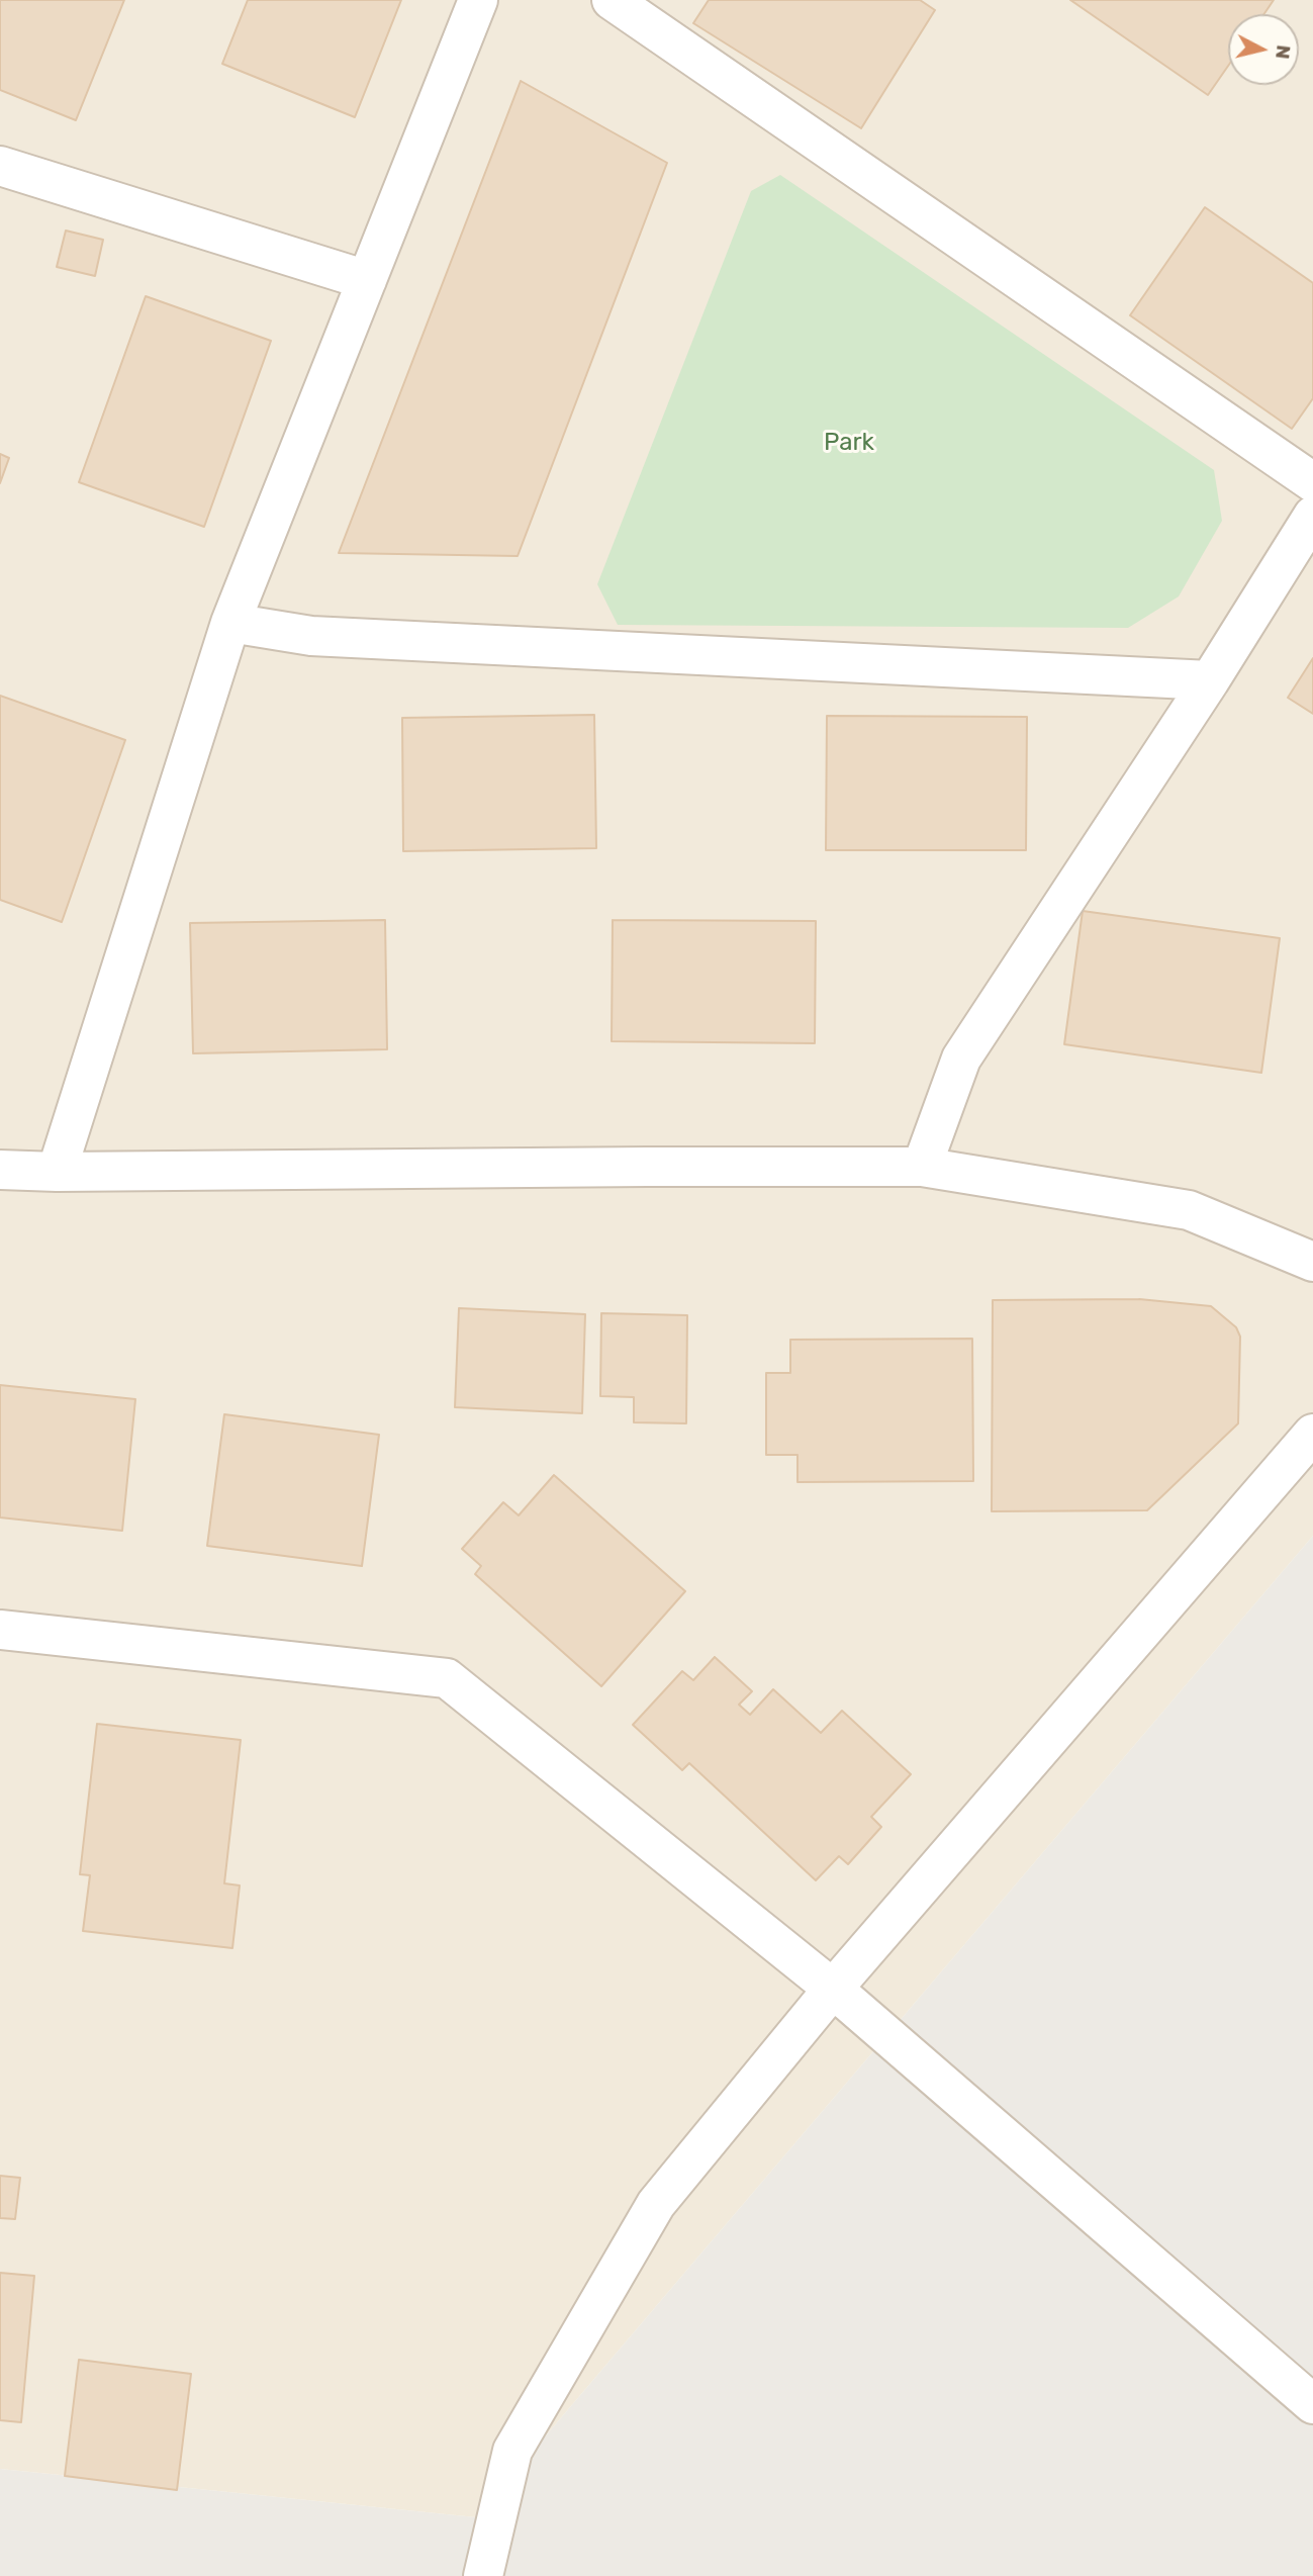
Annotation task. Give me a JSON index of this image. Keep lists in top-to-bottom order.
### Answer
{
  "parks": ["Park"],
  "north": "right"
}
